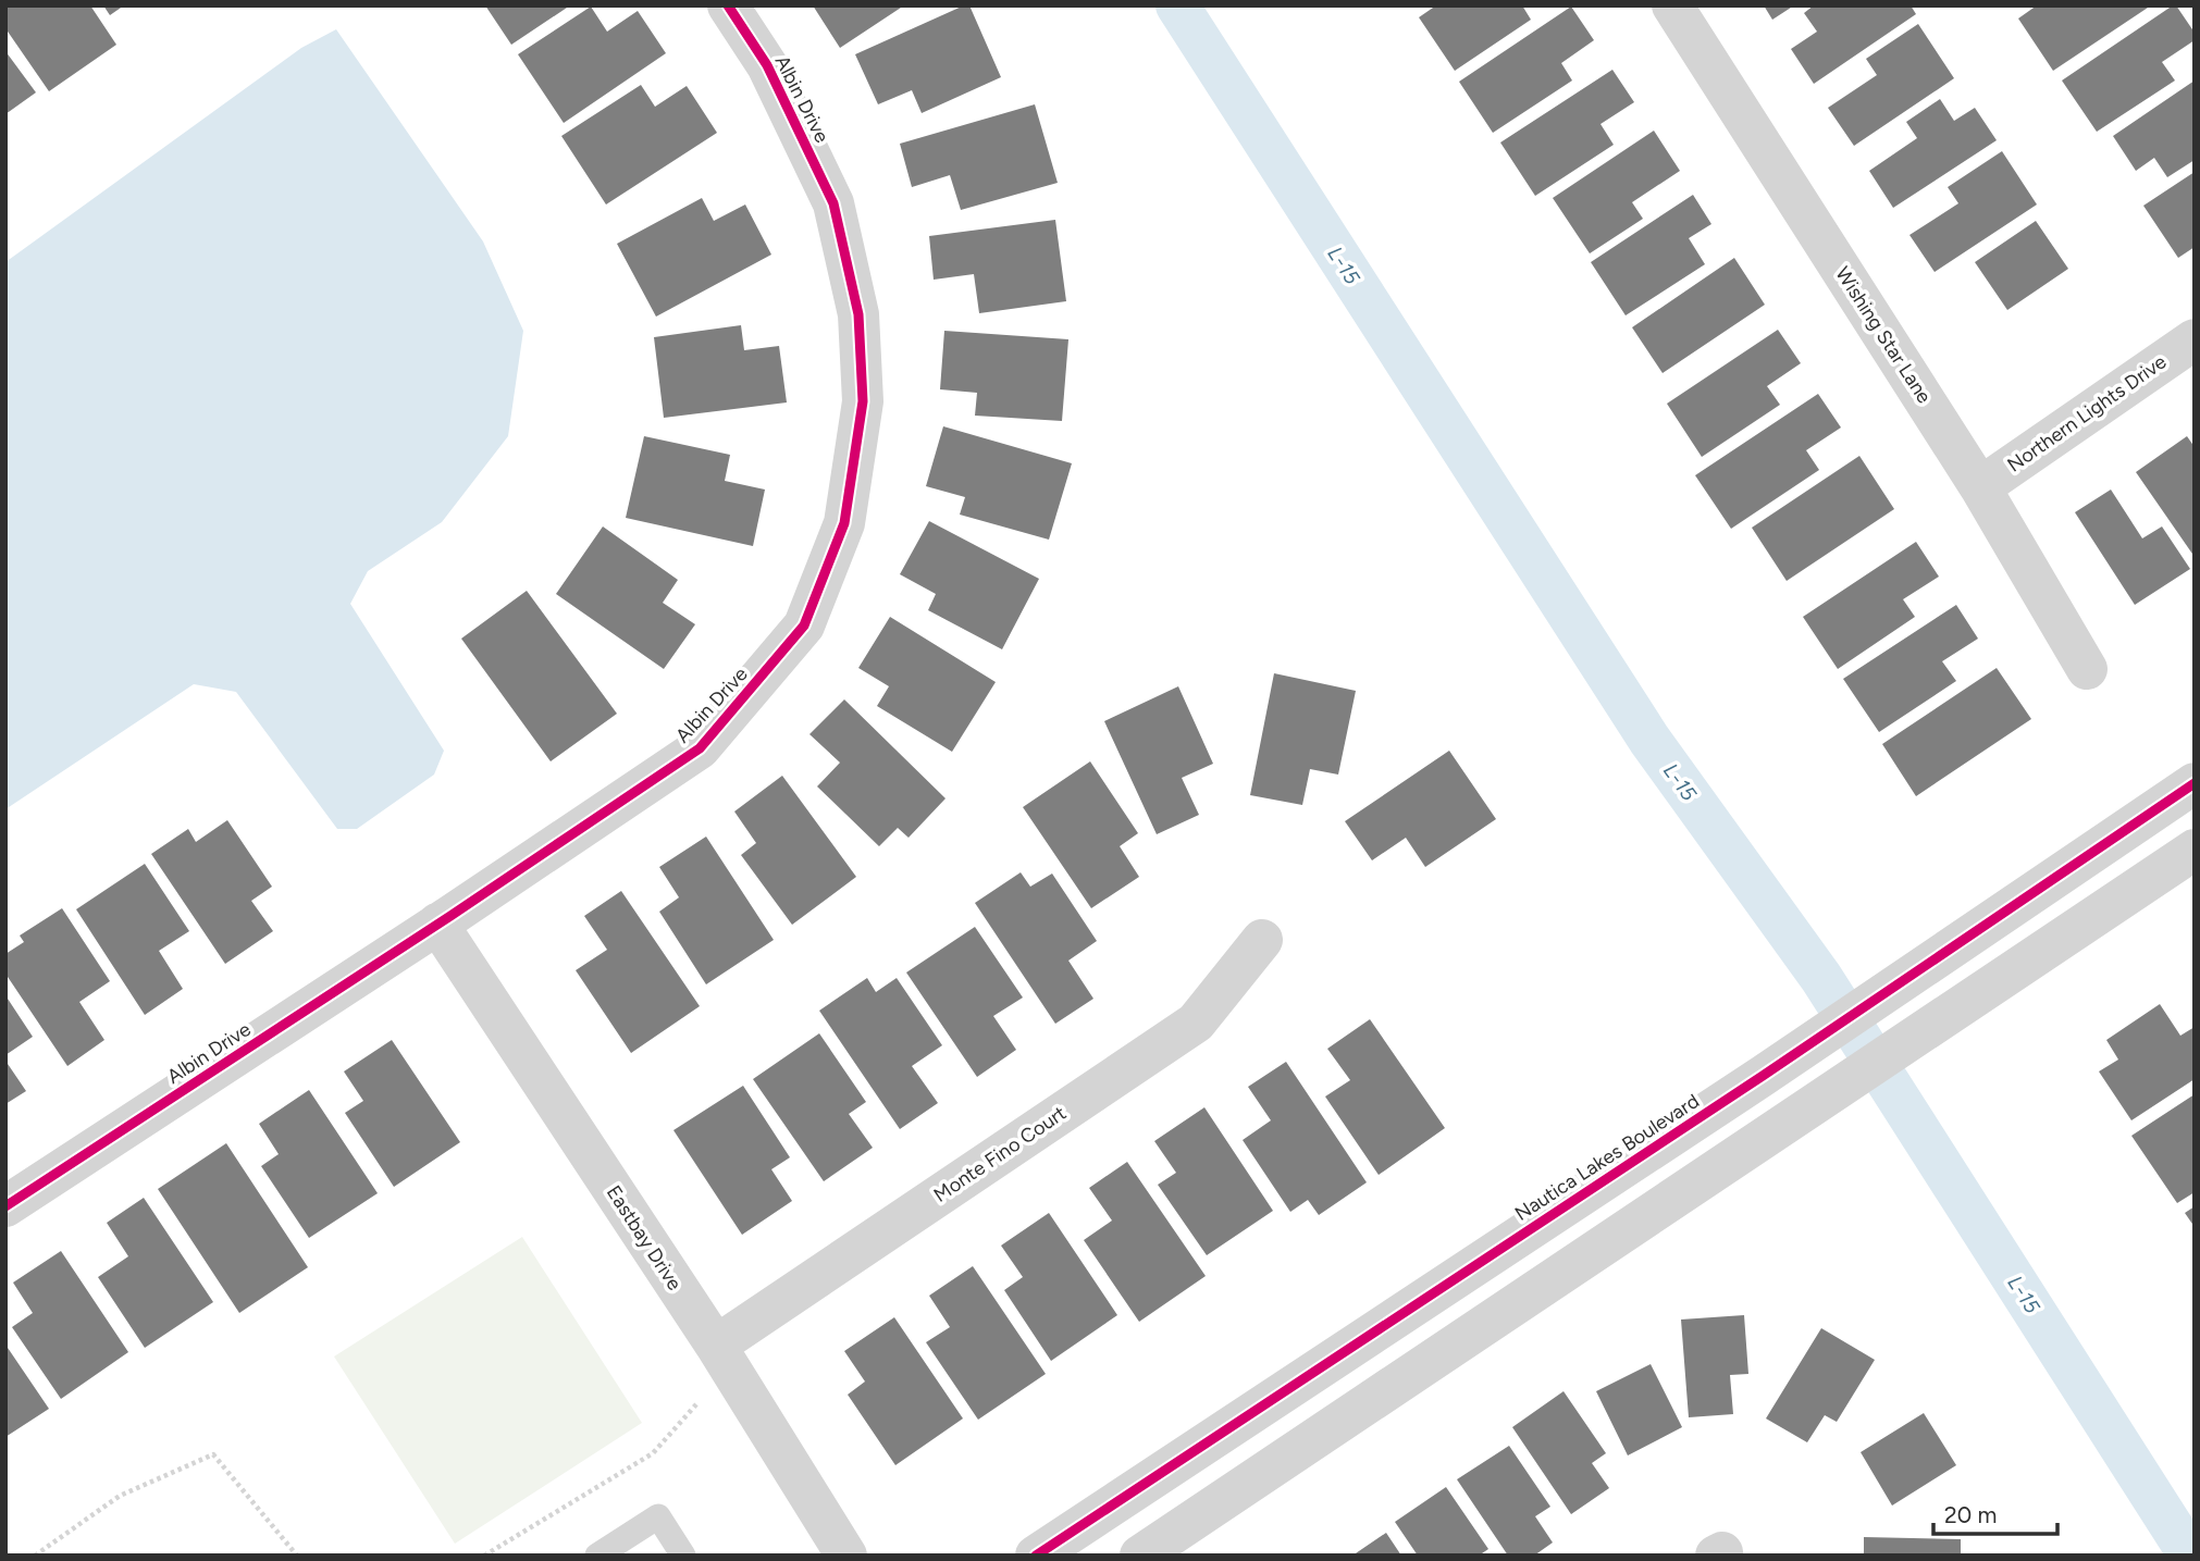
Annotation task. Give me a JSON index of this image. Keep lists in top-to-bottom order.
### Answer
{
  "streets": {
    "street": [
      "Albin Drive",
      "Wishing Star Lane",
      "Northern Lights Drive",
      "Monte Fino Court",
      "Nautica Lakes Boulevard",
      "Eastbay Drive"
    ]
  },
  "crossings": [
    ["Albin Drive", "Eastbay Drive"],
    ["Wishing Star Lane", "Northern Lights Drive"],
    ["Monte Fino Court", "Eastbay Drive"]
  ],
  "water": ["L-15"],
  "scale_bar": "20 m"
}
